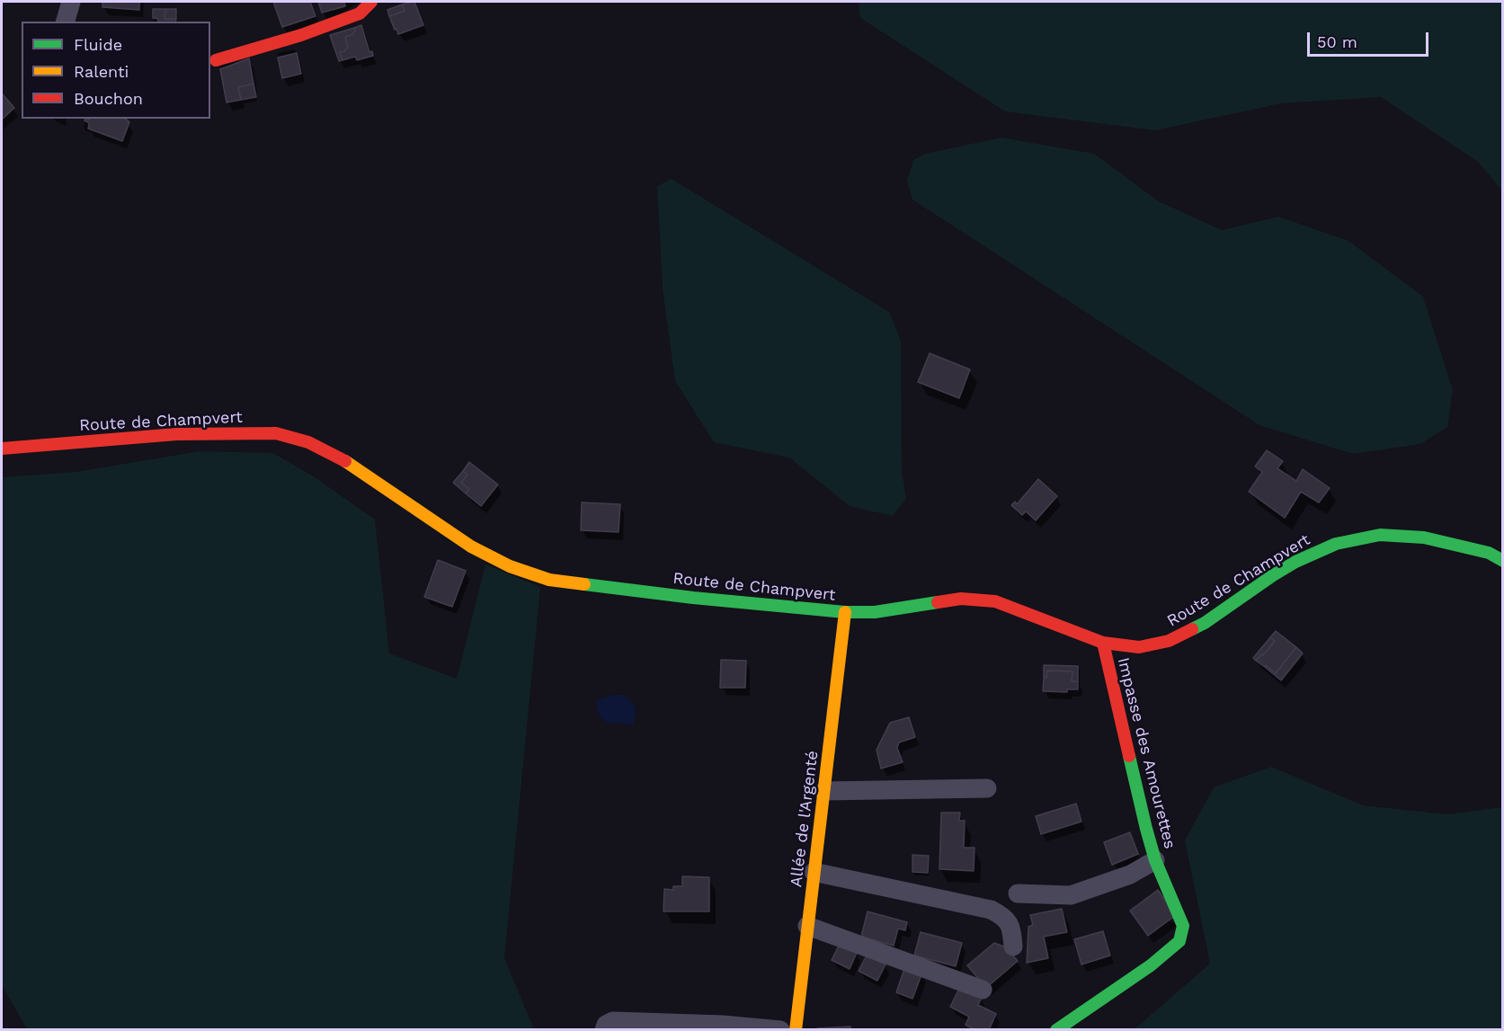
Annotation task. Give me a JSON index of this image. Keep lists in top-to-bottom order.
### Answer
{
  "streets": {
    "street": ["Route de Champvert", "Impasse des Amourettes", "Allée de l'Argenté"]
  },
  "crossings": [
    ["Route de Champvert", "Impasse des Amourettes"],
    ["Route de Champvert", "Allée de l'Argenté"]
  ],
  "legend": ["Fluide", "Ralenti", "Bouchon"],
  "scale_bar": "50 m"
}
